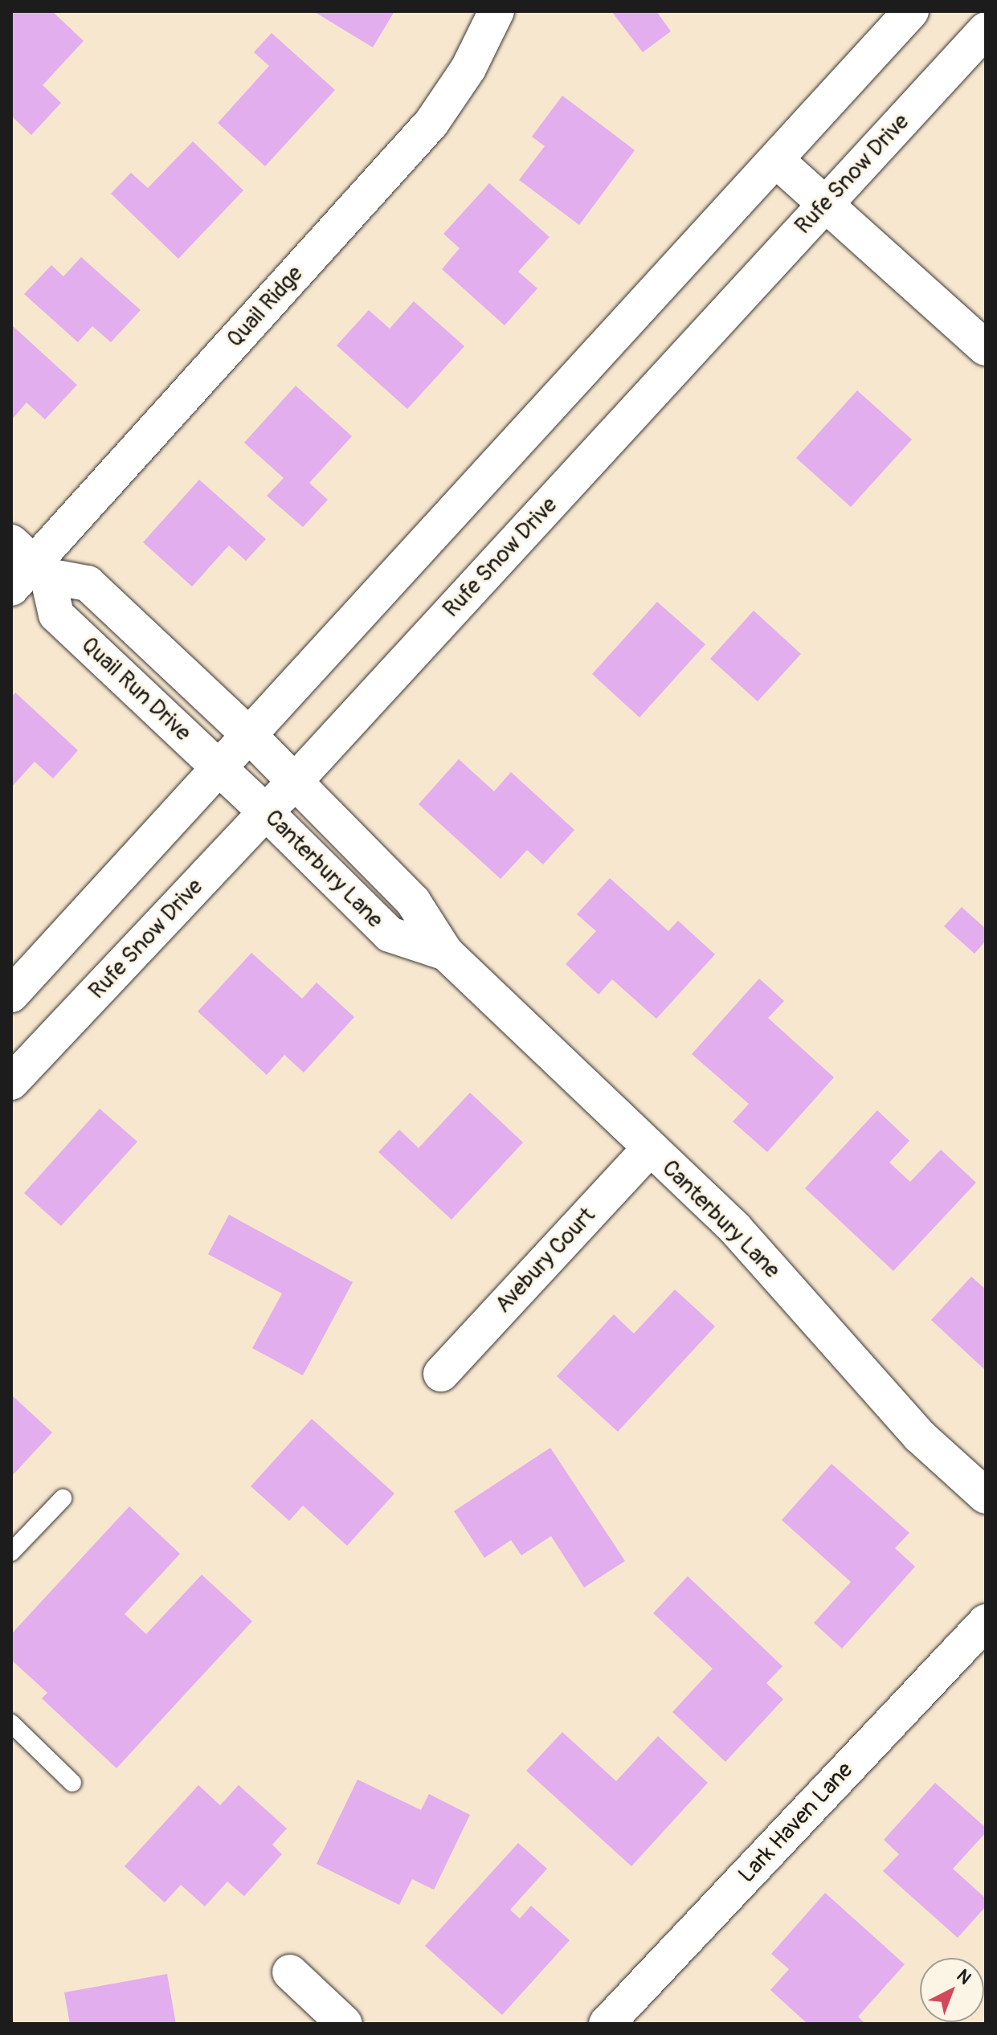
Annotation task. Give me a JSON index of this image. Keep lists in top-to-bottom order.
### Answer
{
  "streets": {
    "street": [
      "Rufe Snow Drive",
      "Quail Ridge",
      "Quail Run Drive",
      "Canterbury Lane",
      "Avebury Court",
      "Lark Haven Lane"
    ]
  },
  "crossings": [
    ["Rufe Snow Drive", "Quail Run Drive"],
    ["Rufe Snow Drive", "Canterbury Lane"],
    ["Quail Ridge", "Quail Run Drive"],
    ["Quail Run Drive", "Canterbury Lane"],
    ["Canterbury Lane", "Avebury Court"]
  ],
  "north": "top right"
}
